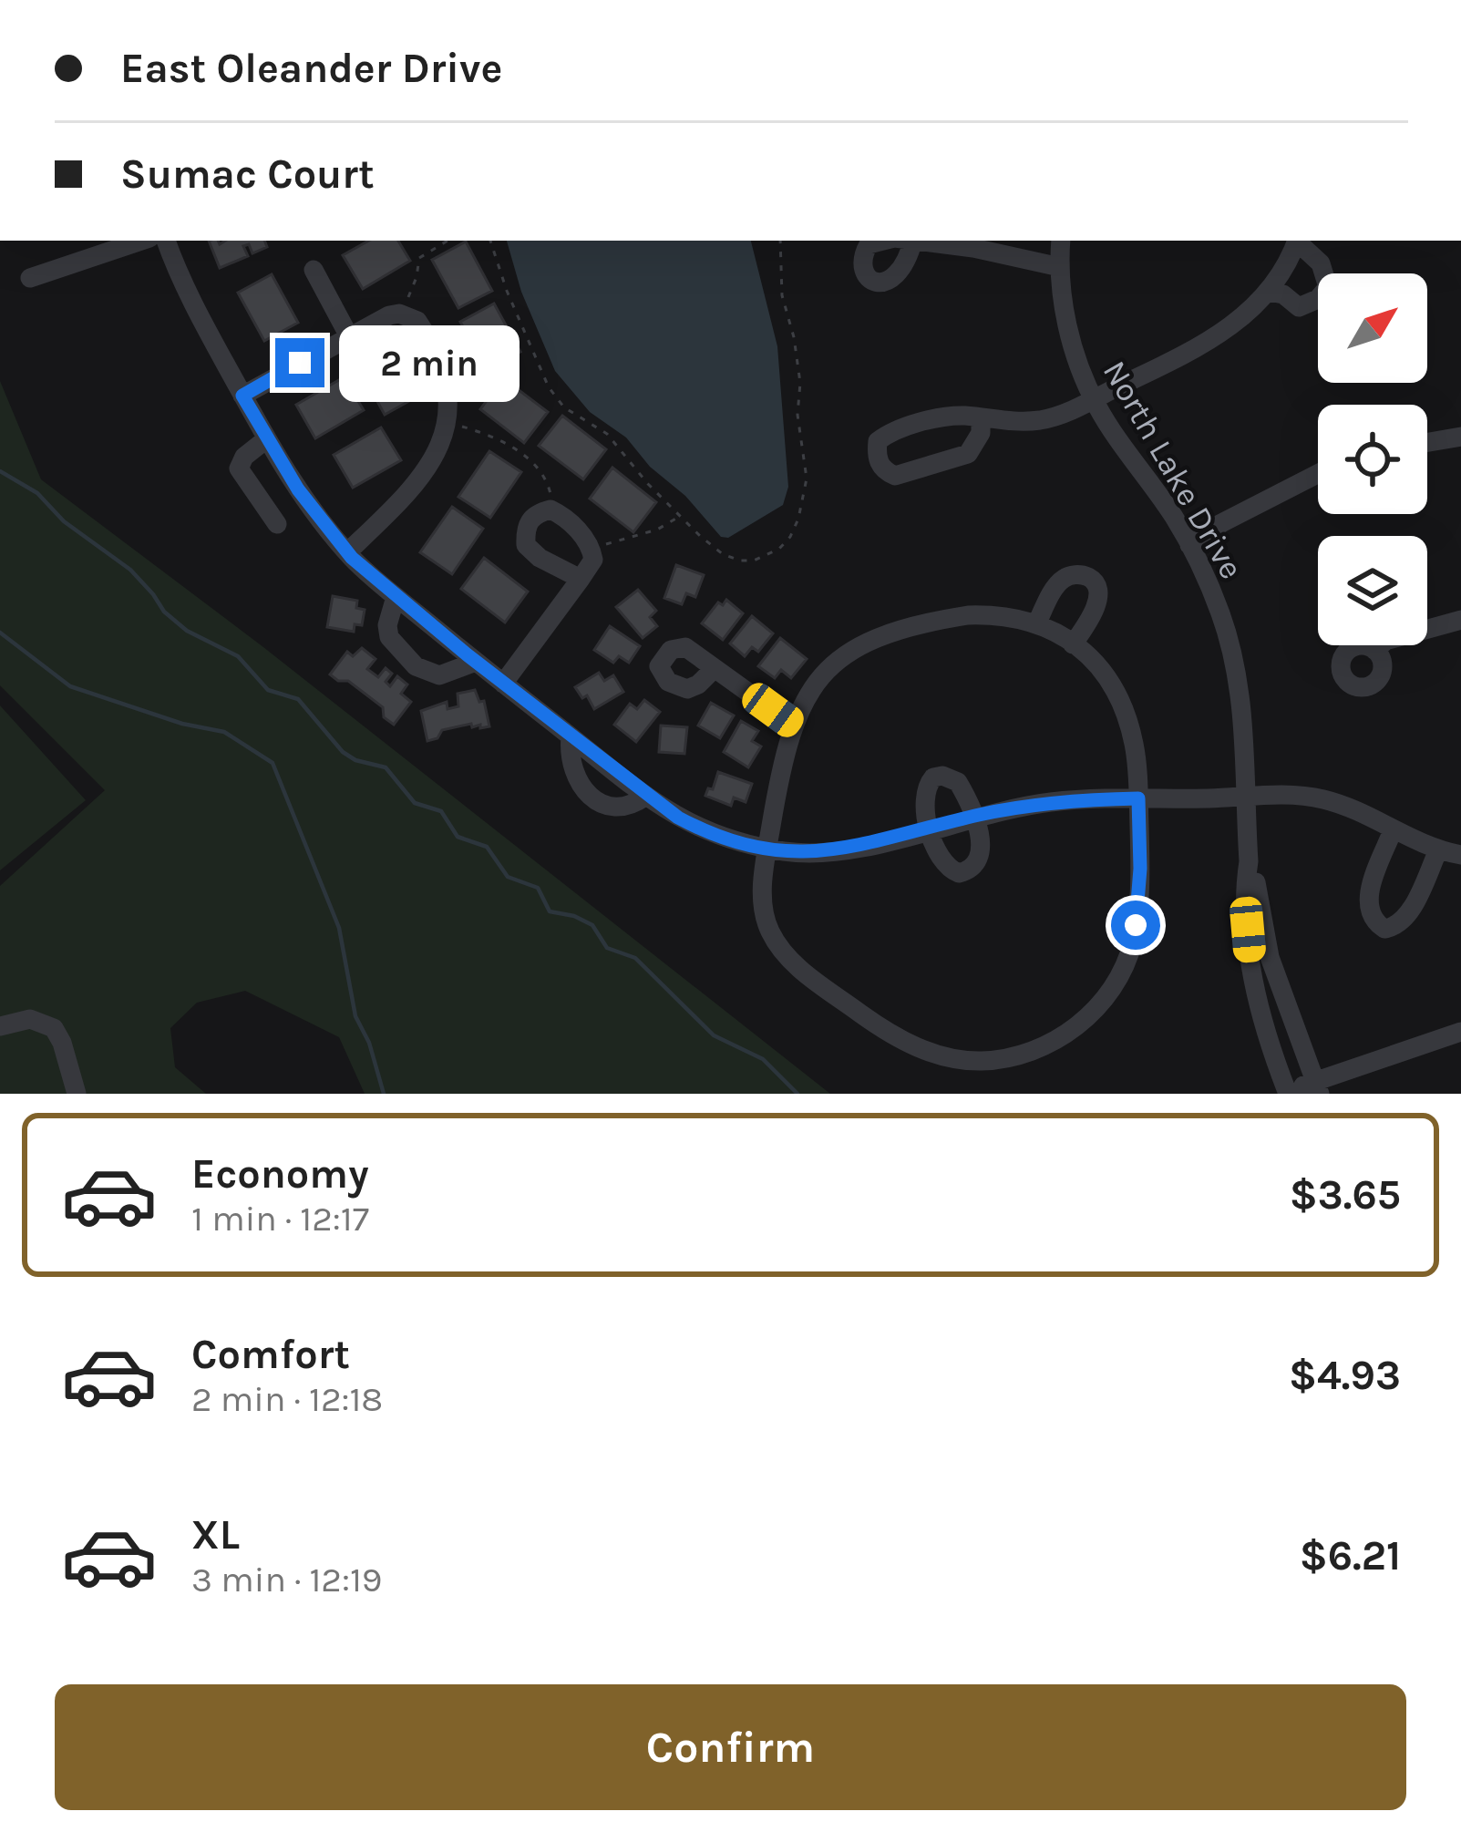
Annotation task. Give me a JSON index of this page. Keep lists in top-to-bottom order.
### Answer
{
  "streets": {
    "street": ["North Lake Drive"]
  },
  "north": "top right",
  "page": {
    "banner": ["East Oleander Drive", "Sumac Court"],
    "bubble": "2 min",
    "list": [
      {
        "name": "Economy",
        "note": "1 min · 12:17",
        "value": "$3.65"
      },
      {
        "name": "Comfort",
        "note": "2 min · 12:18",
        "value": "$4.93"
      },
      {
        "name": "XL",
        "note": "3 min · 12:19",
        "value": "$6.21"
      }
    ],
    "buttons": "Confirm"
  }
}
